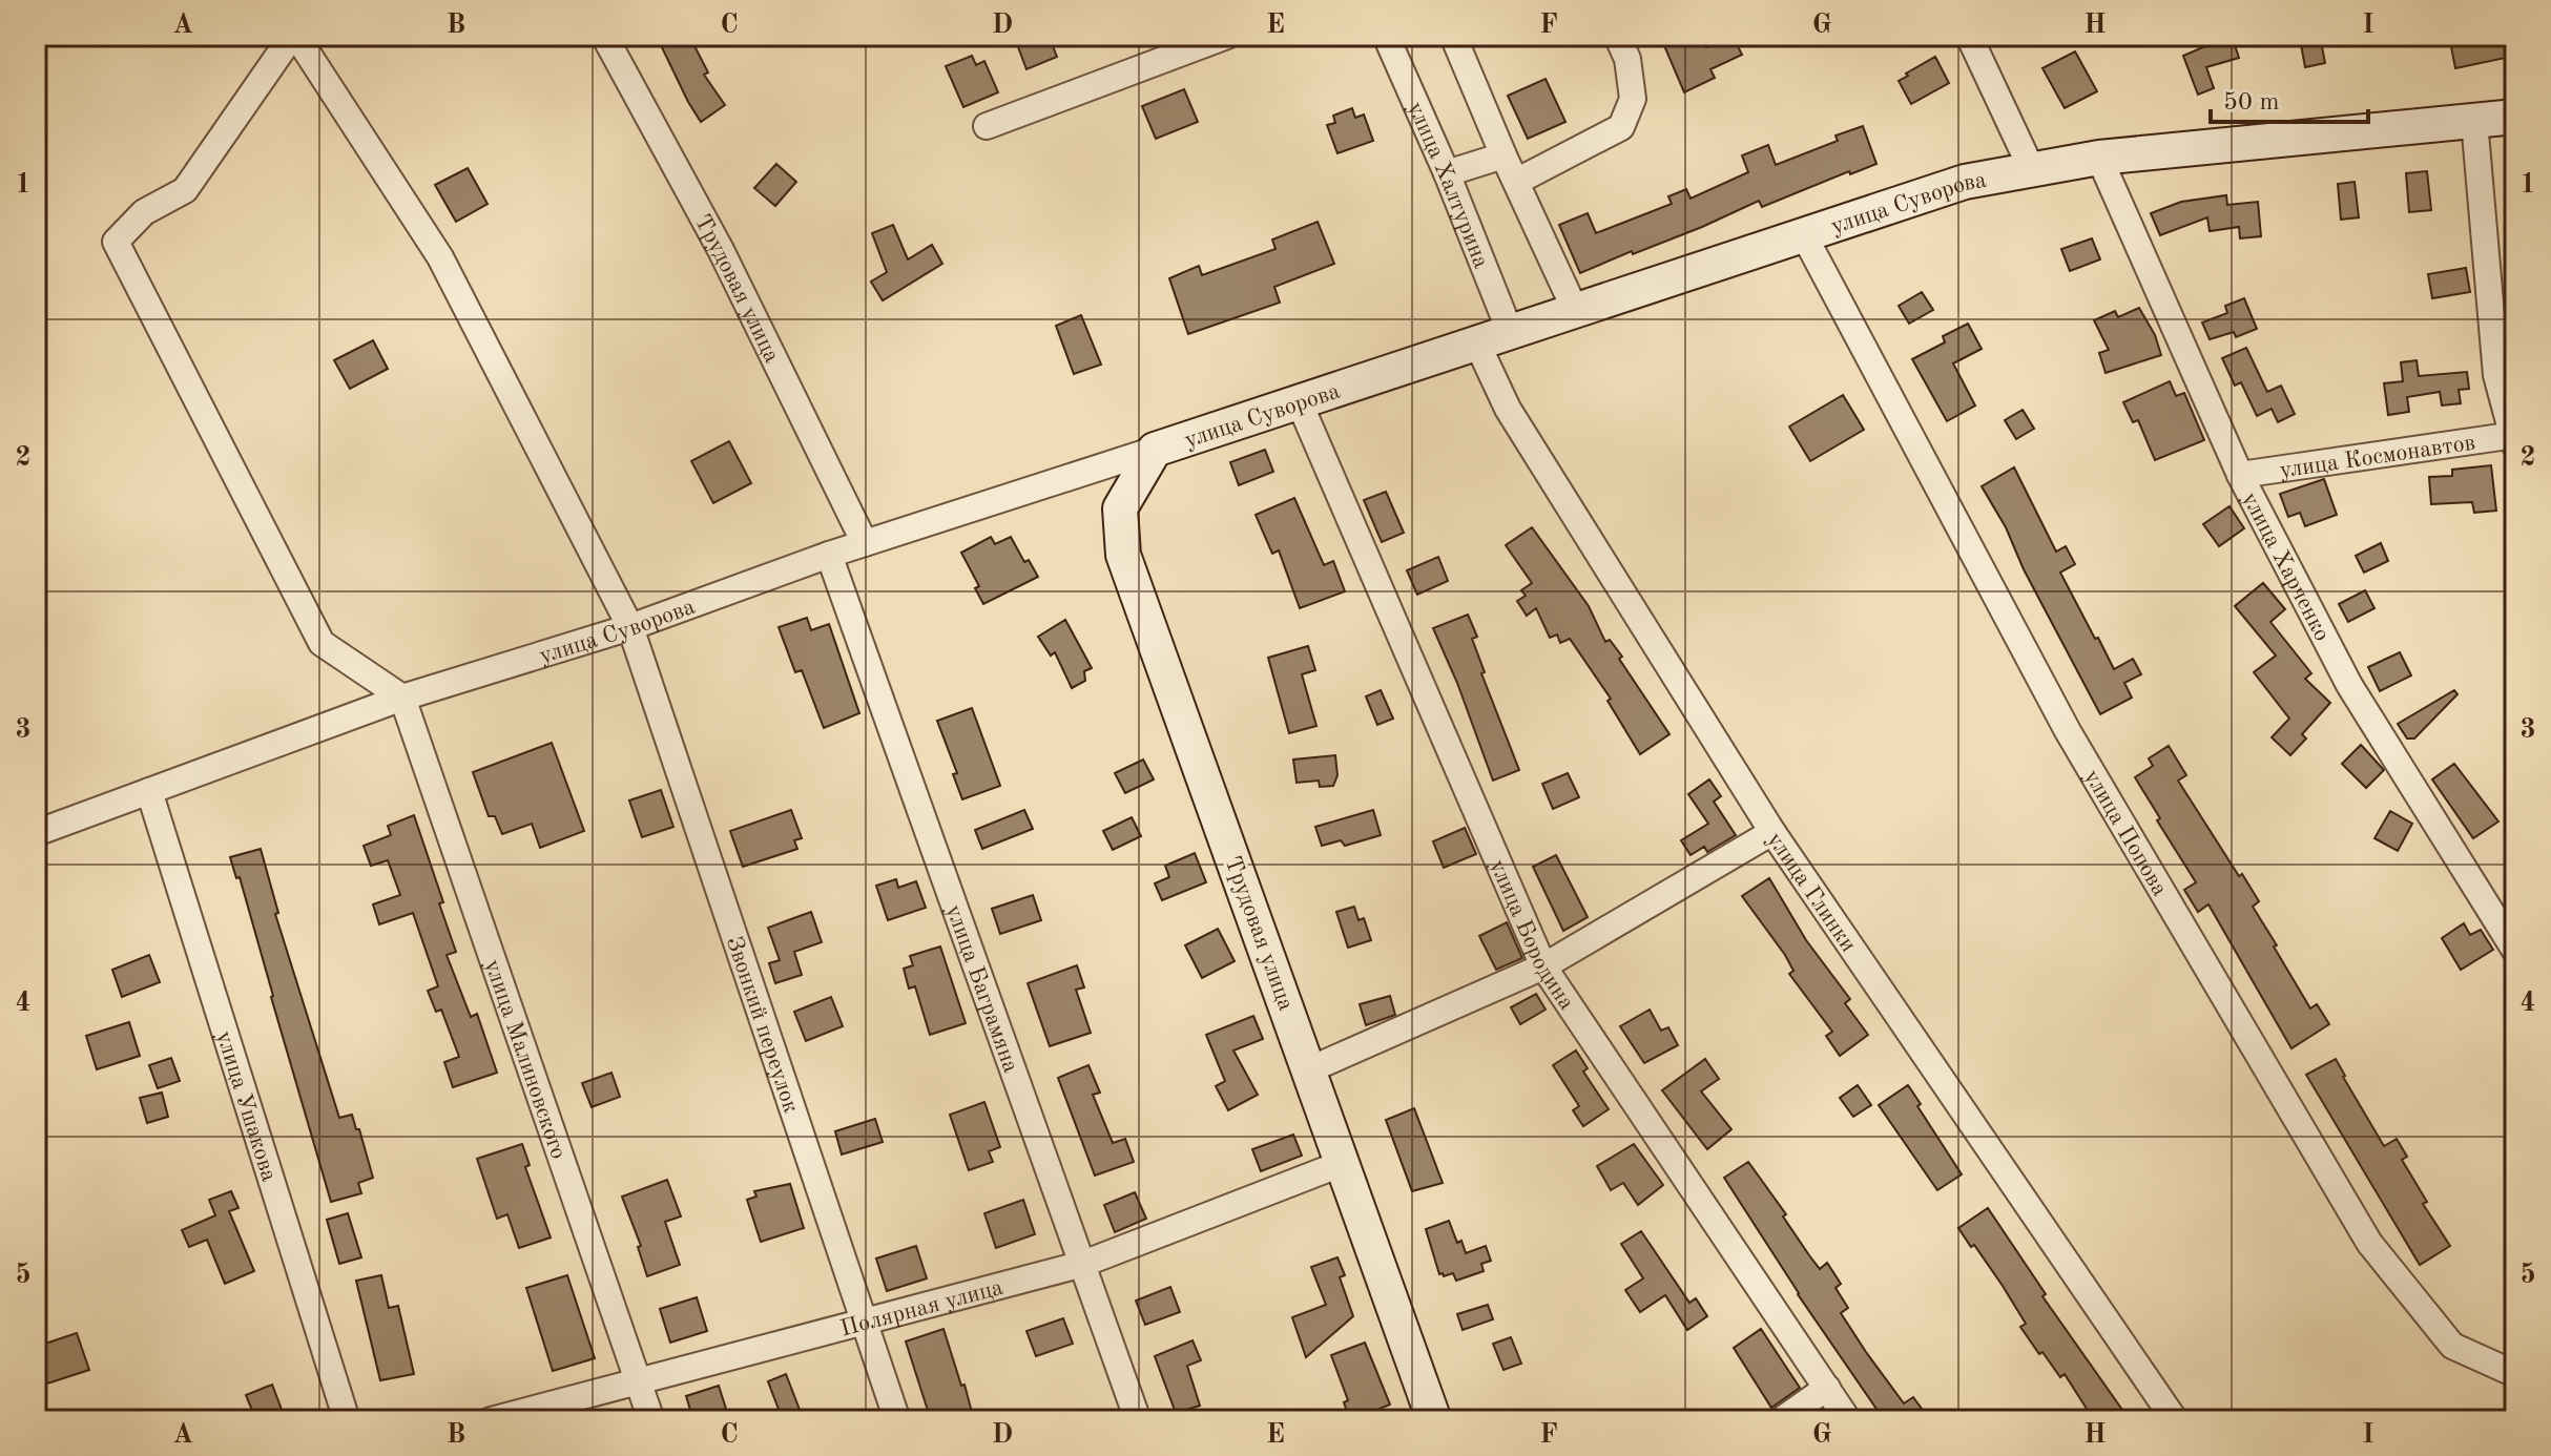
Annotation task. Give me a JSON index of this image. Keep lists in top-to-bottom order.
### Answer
{
  "streets": {
    "main road": ["улица Суворова", "Трудовая улица"],
    "street": [
      "улица Халтурина",
      "улица Космонавтов",
      "улица Харченко",
      "улица Попова",
      "улица Глинки",
      "улица Бородина",
      "улица Баграмяна",
      "Звонкий переулок",
      "улица Малиновского",
      "улица Ушакова",
      "Полярная улица"
    ]
  },
  "crossings": [
    ["улица Халтурина", "улица Суворова"],
    ["улица Суворова", "Трудовая улица"],
    ["улица Суворова", "улица Харченко"],
    ["улица Суворова", "улица Попова"],
    ["улица Суворова", "улица Глинки"],
    ["улица Суворова", "улица Бородина"],
    ["улица Суворова", "улица Баграмяна"],
    ["улица Суворова", "Звонкий переулок"],
    ["улица Суворова", "улица Малиновского"],
    ["улица Суворова", "улица Ушакова"],
    ["Трудовая улица", "Полярная улица"],
    ["улица Космонавтов", "улица Харченко"],
    ["улица Баграмяна", "Полярная улица"],
    ["Звонкий переулок", "Полярная улица"],
    ["улица Малиновского", "Полярная улица"]
  ],
  "scale_bar": "50 m",
  "grid": {
    "columns": [
      "A",
      "B",
      "C",
      "D",
      "E",
      "F",
      "G",
      "H",
      "I"
    ],
    "rows": [
      "1",
      "2",
      "3",
      "4",
      "5"
    ]
  }
}
